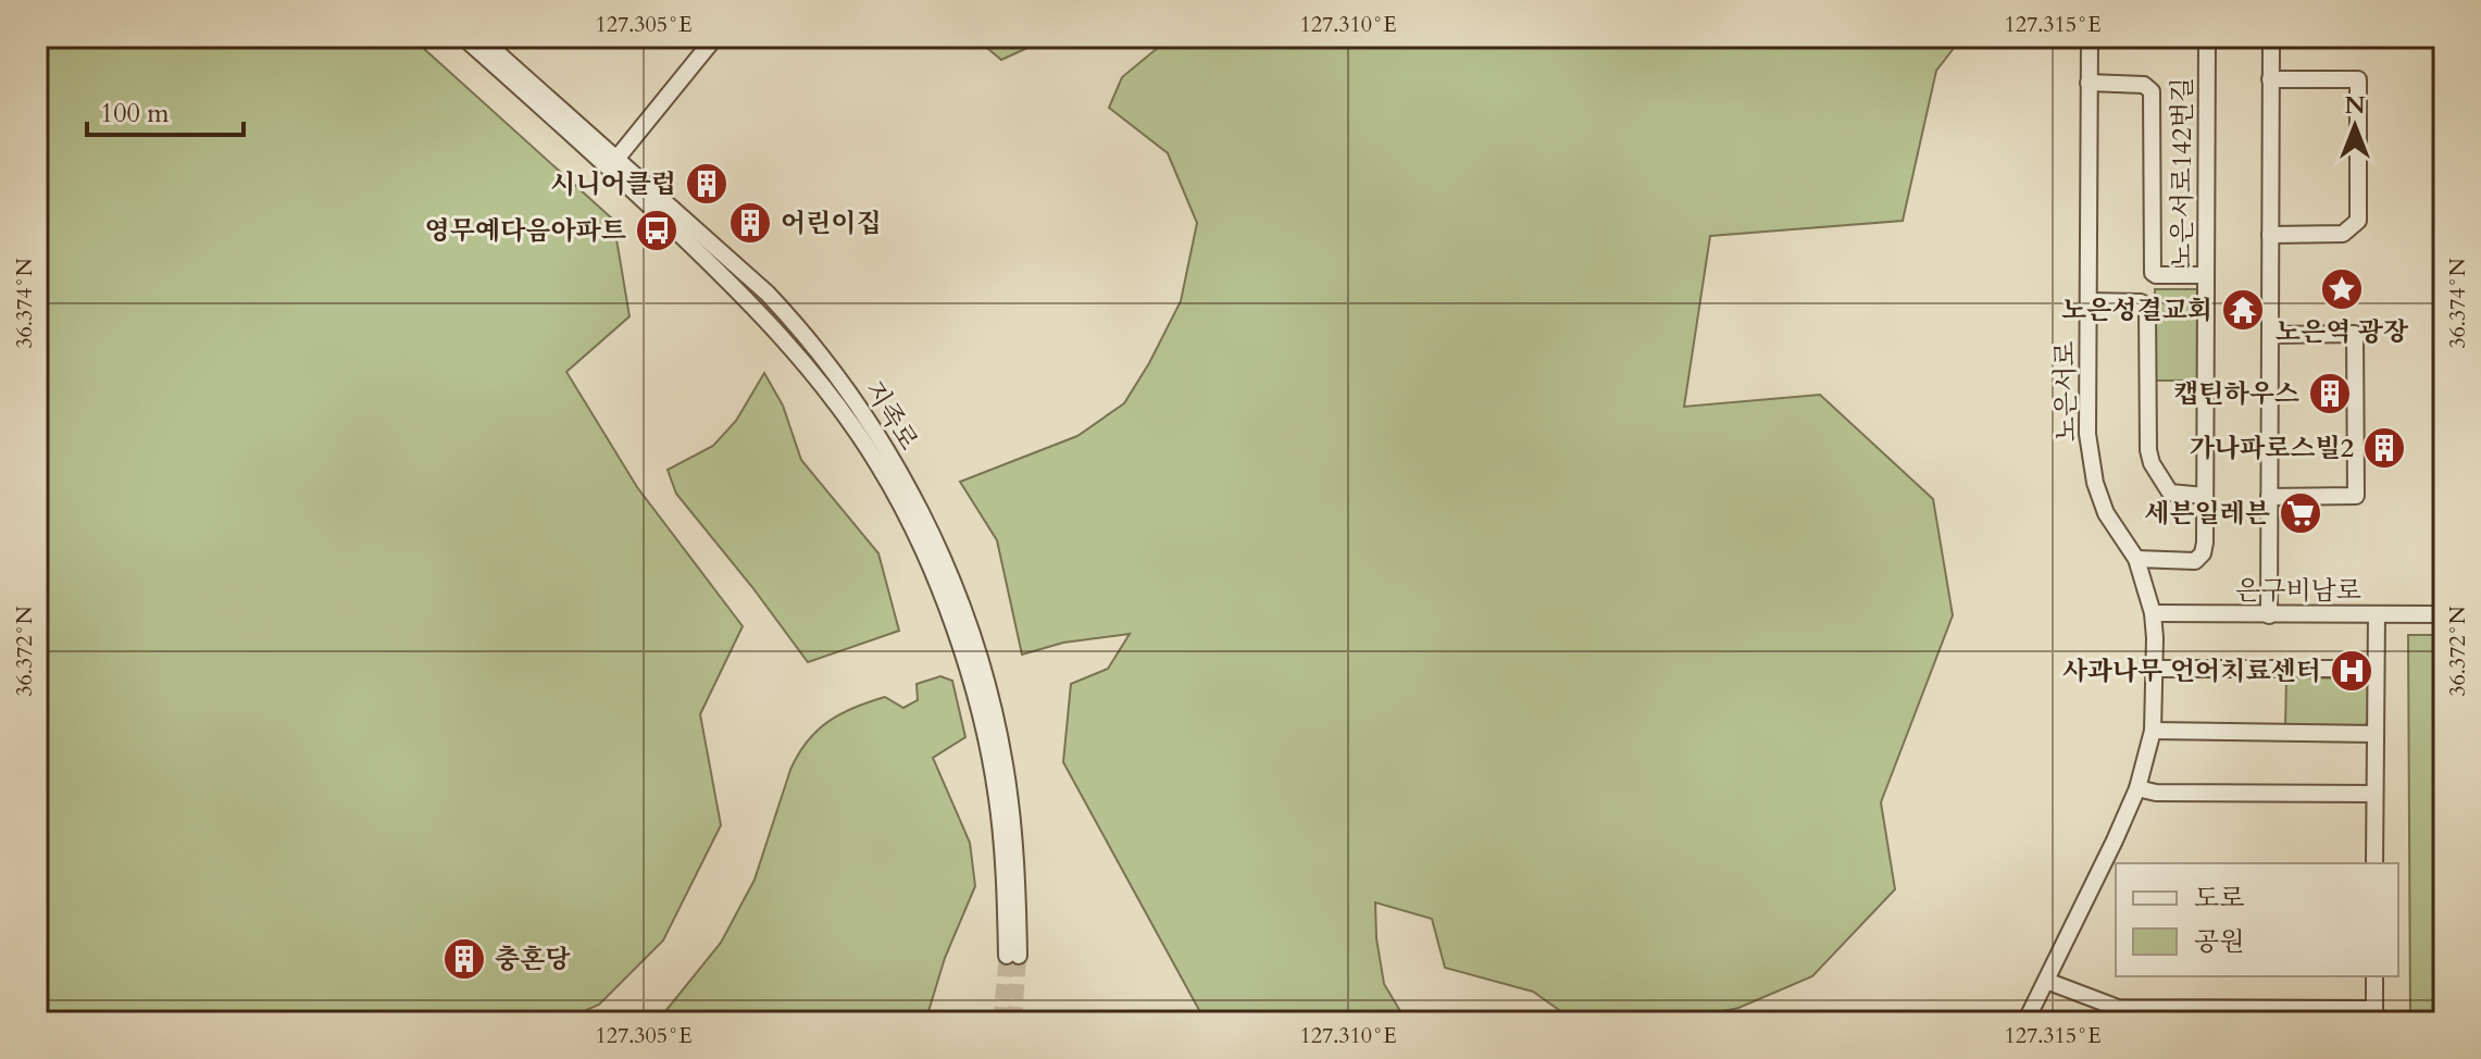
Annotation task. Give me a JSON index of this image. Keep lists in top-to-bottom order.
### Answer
{
  "streets": {
    "street": [
      "노은서로142번길",
      "노은서로",
      "지족로",
      "은구비남로"
    ]
  },
  "crossings": [
    ["노은서로142번길", "노은서로"],
    ["노은서로", "은구비남로"]
  ],
  "places": {
    "building": [
      "시니어클럽",
      "어린이집",
      "캡틴하우스",
      "가나파로스빌2",
      "충혼당"
    ],
    "bus stop": ["영무예다음아파트"],
    "place": ["노은역 광장"],
    "temple": ["노은성결교회"],
    "supermarket": ["세븐일레븐"],
    "hospital": ["사과나무 언어치료센터"]
  },
  "legend": ["도로", "공원"],
  "scale_bar": "100 m",
  "north": "top",
  "coordinates": [
    "127.305°E",
    "127.310°E",
    "127.315°E",
    "36.374°N",
    "36.372°N"
  ]
}
